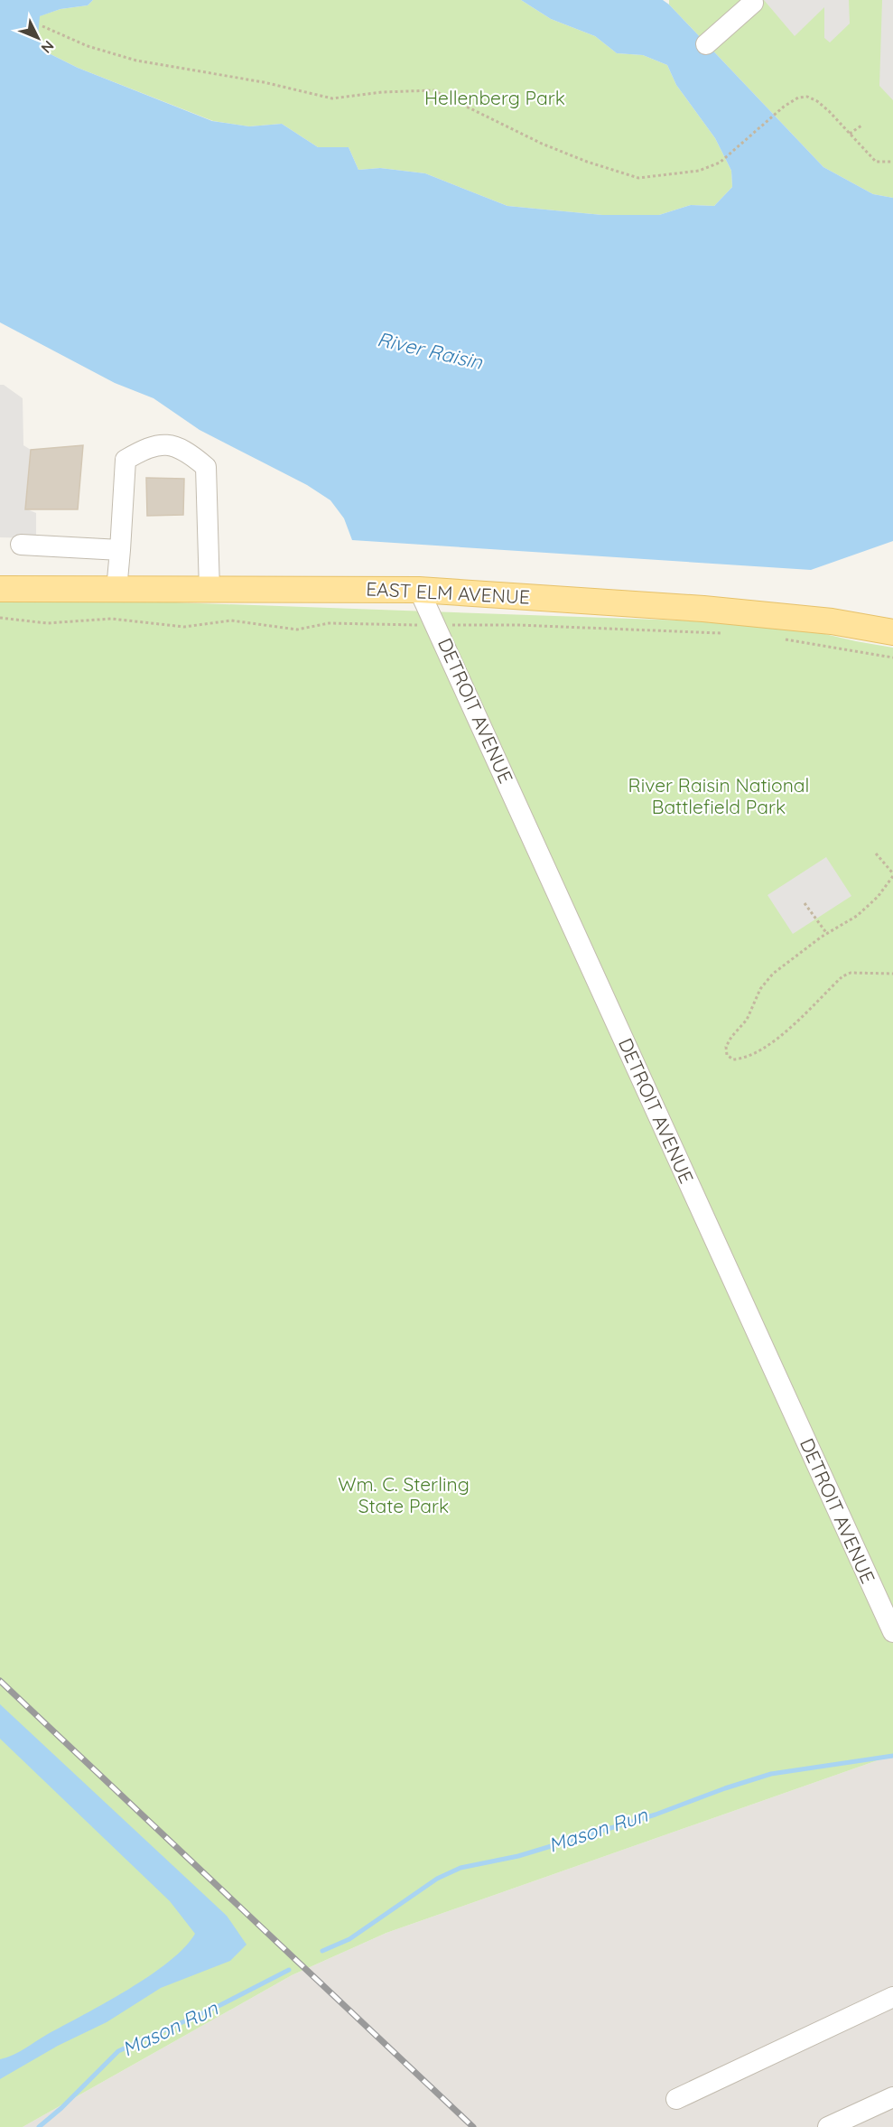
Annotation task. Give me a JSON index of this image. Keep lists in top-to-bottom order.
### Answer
{
  "streets": {
    "main road": ["EAST ELM AVENUE"],
    "street": ["DETROIT AVENUE"]
  },
  "crossings": [
    ["EAST ELM AVENUE", "DETROIT AVENUE"]
  ],
  "water": ["River Raisin", "Mason Run"],
  "parks": ["Hellenberg Park", "River Raisin National Battlefield Park", "Wm. C. Sterling State Park"],
  "north": "bottom right"
}
